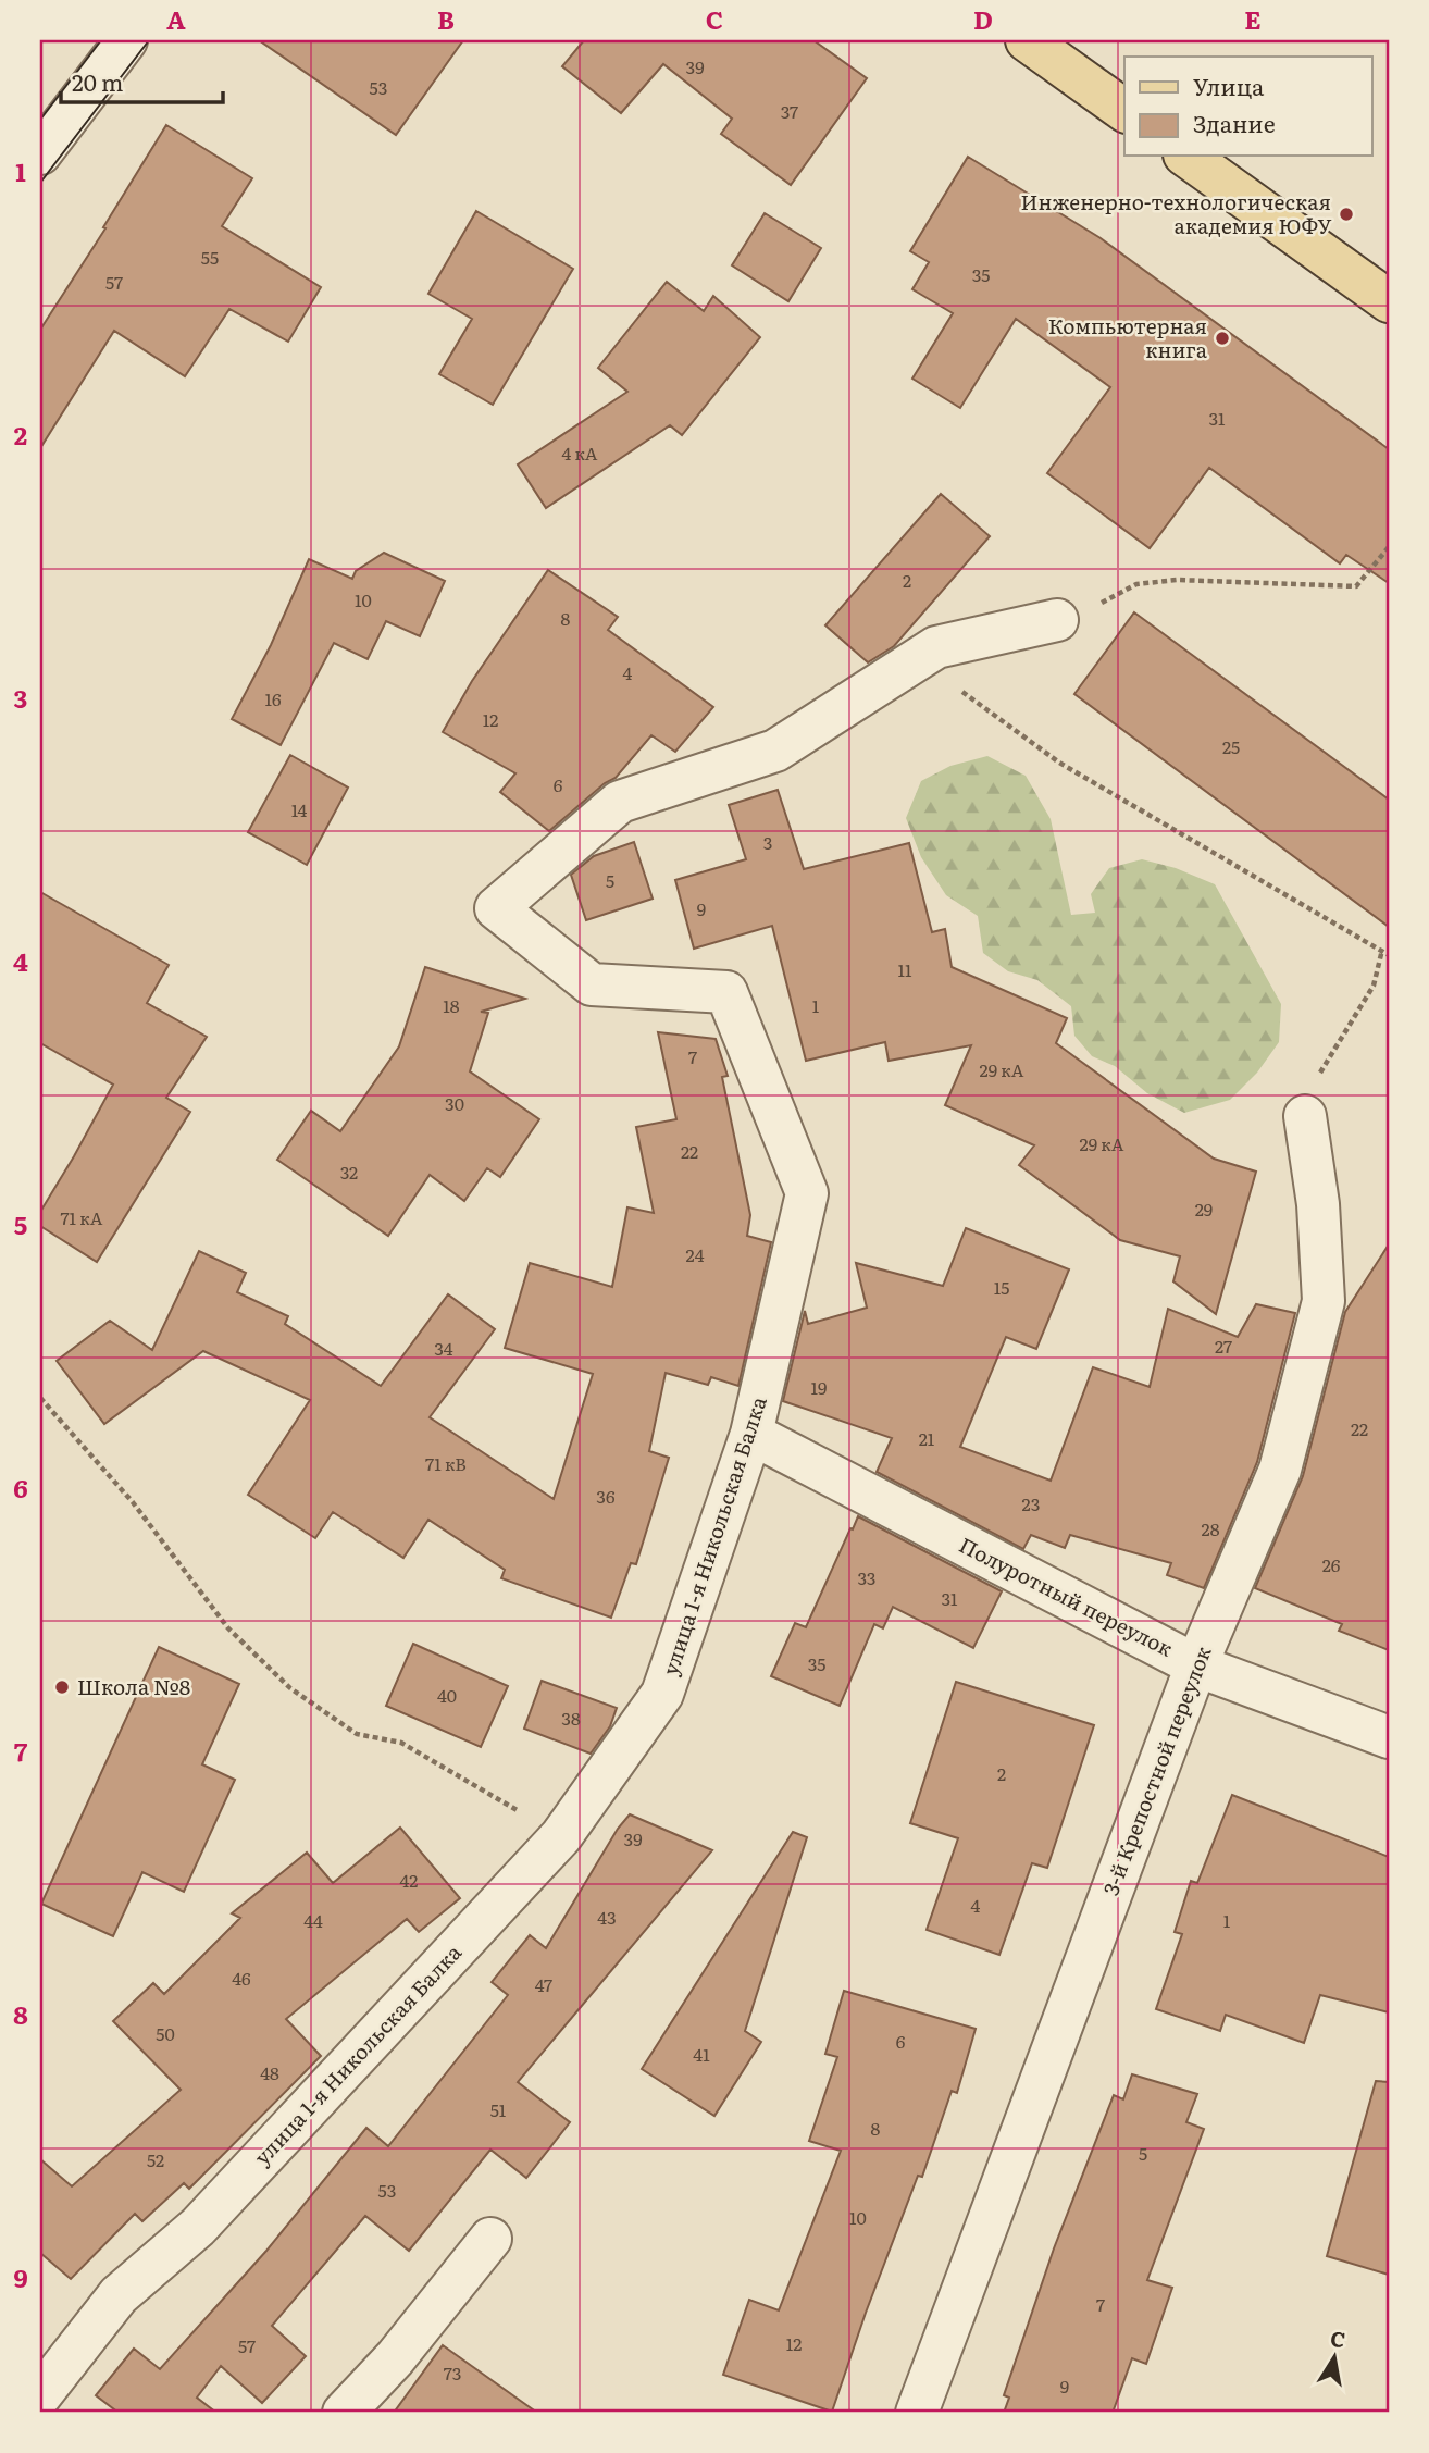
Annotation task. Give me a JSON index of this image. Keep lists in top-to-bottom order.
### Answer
{
  "streets": {
    "street": ["улица 1-я Никольская Балка", "Полуротный переулок", "3-й Крепостной переулок"]
  },
  "crossings": [
    ["улица 1-я Никольская Балка", "Полуротный переулок"],
    ["Полуротный переулок", "3-й Крепостной переулок"]
  ],
  "places": ["Инженерно-технологическая академия ЮФУ", "Компьютерная книга", "Школа №8"],
  "house_numbers": [
    "39",
    "53",
    "37",
    "55",
    "35",
    "57",
    "31",
    "4 кА",
    "2",
    "10",
    "8",
    "4",
    "16",
    "12",
    "25",
    "6",
    "14",
    "3",
    "5",
    "9",
    "11",
    "18",
    "1",
    "7",
    "29 кА",
    "30",
    "29 кА",
    "22",
    "32",
    "29",
    "71 кА",
    "24",
    "15",
    "27",
    "34",
    "19",
    "22",
    "21",
    "71 кВ",
    "36",
    "23",
    "28",
    "26",
    "33",
    "31",
    "35",
    "40",
    "38",
    "2",
    "39",
    "42",
    "4",
    "43",
    "44",
    "1",
    "46",
    "47",
    "50",
    "6",
    "41",
    "48",
    "51",
    "8",
    "5",
    "52",
    "53",
    "10",
    "7",
    "12",
    "57",
    "73",
    "9"
  ],
  "legend": ["Улица", "Здание"],
  "scale_bar": "20 m",
  "north": "top",
  "grid": {
    "columns": [
      "A",
      "B",
      "C",
      "D",
      "E"
    ],
    "rows": [
      "1",
      "2",
      "3",
      "4",
      "5",
      "6",
      "7",
      "8",
      "9"
    ]
  }
}
